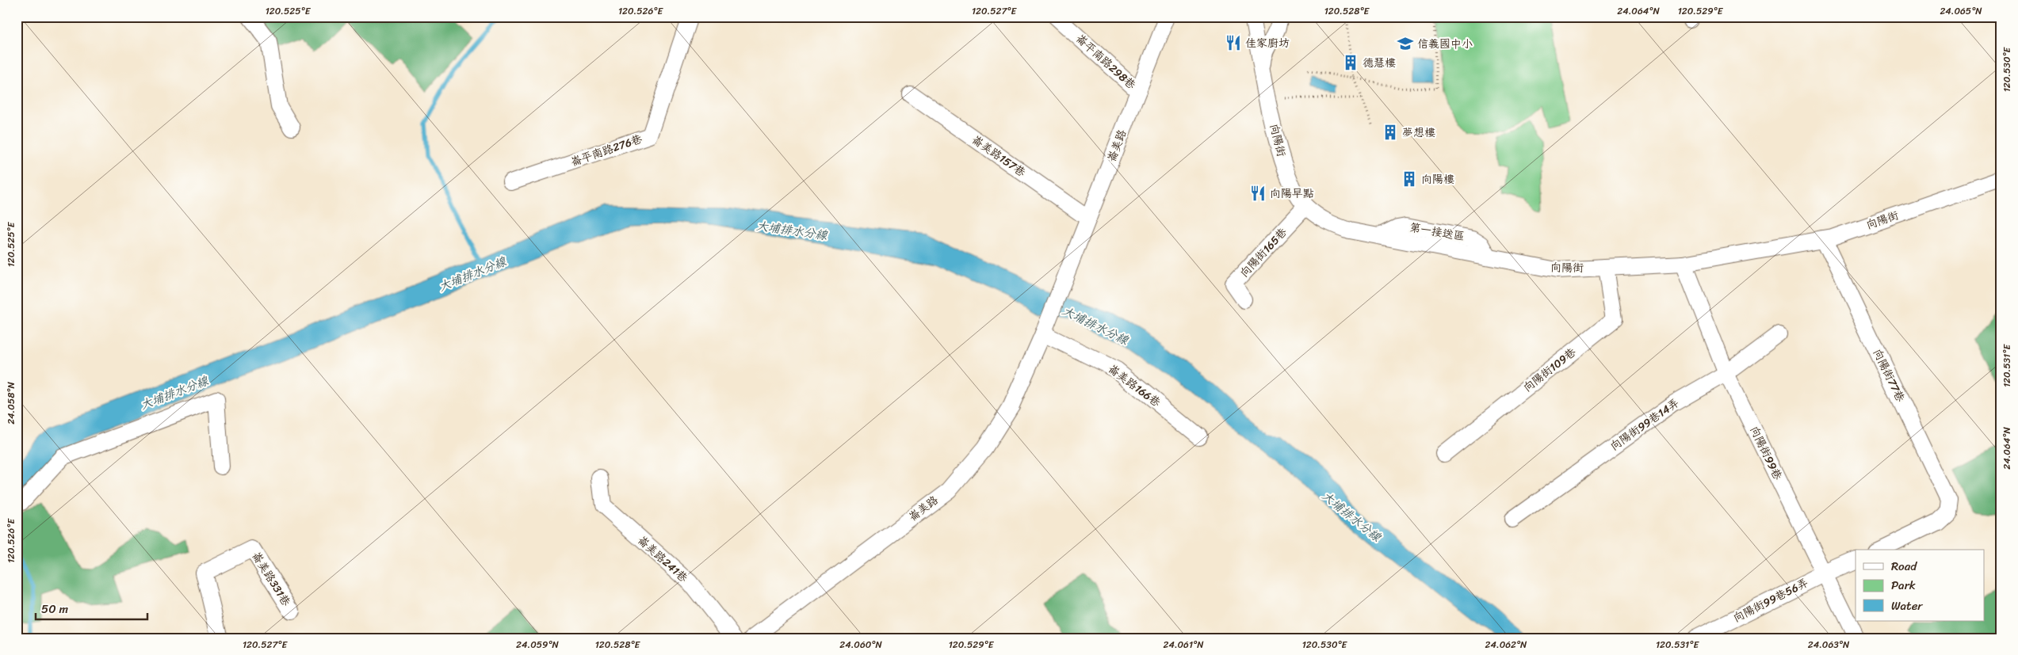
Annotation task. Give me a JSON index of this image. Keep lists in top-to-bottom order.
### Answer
{
  "streets": {
    "street": [
      "崙平南路298巷",
      "向陽街",
      "崙美路",
      "崙平南路276巷",
      "崙美路157巷",
      "向陽街165巷",
      "向陽街109巷",
      "向陽街77巷",
      "崙美路166巷",
      "向陽街99巷14弄",
      "向陽街99巷",
      "崙美路241巷",
      "崙美路331巷",
      "向陽街99巷56弄"
    ]
  },
  "crossings": [
    ["崙平南路298巷", "崙美路"],
    ["向陽街", "向陽街165巷"],
    ["向陽街", "向陽街109巷"],
    ["向陽街", "向陽街77巷"],
    ["向陽街", "向陽街99巷"],
    ["崙美路", "崙美路157巷"],
    ["崙美路", "崙美路166巷"],
    ["向陽街99巷14弄", "向陽街99巷"],
    ["向陽街99巷", "向陽街99巷56弄"]
  ],
  "water": ["大埔排水分線"],
  "places": {
    "restaurant": ["佳家廚坊", "向陽早點"],
    "school or university": ["信義國中小"],
    "building": ["德慧樓", "夢想樓", "向陽樓"]
  },
  "legend": ["Road", "Park", "Water"],
  "scale_bar": "50 m",
  "coordinates": [
    "120.525°E",
    "120.526°E",
    "120.527°E",
    "120.528°E",
    "24.064°N",
    "120.529°E",
    "24.065°N",
    "120.530°E",
    "120.531°E",
    "24.058°N",
    "24.059°N",
    "24.060°N",
    "24.061°N",
    "24.062°N",
    "24.063°N"
  ]
}
